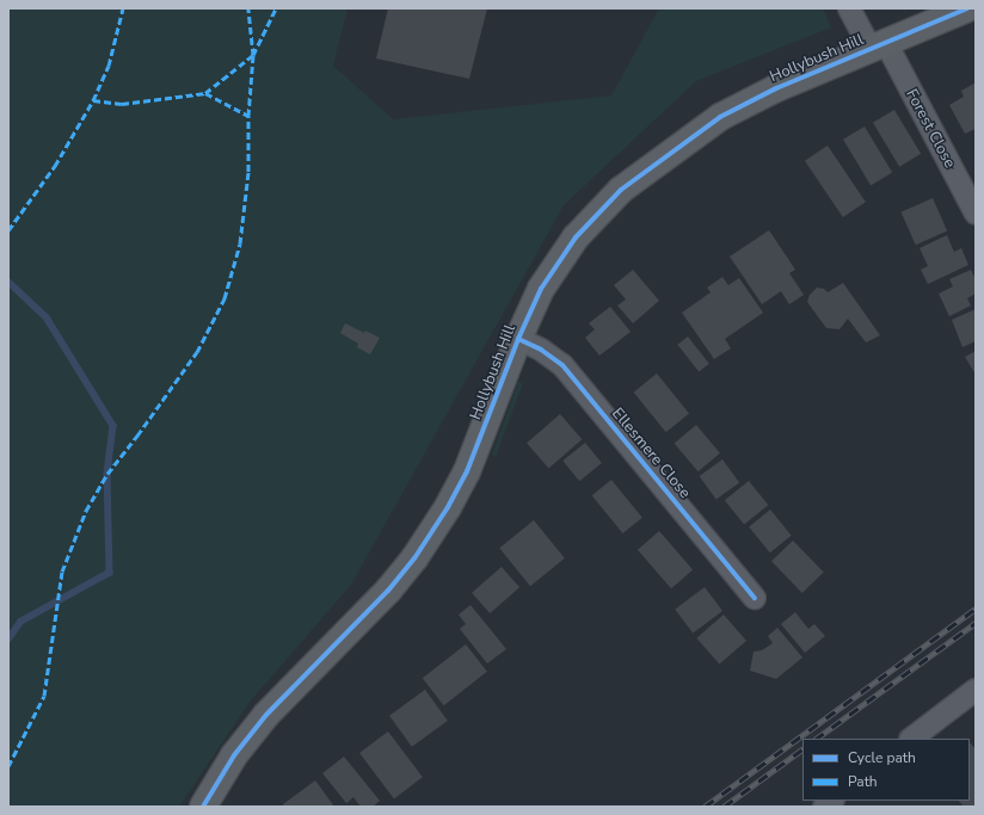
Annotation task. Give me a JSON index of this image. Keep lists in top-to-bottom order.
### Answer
{
  "streets": {
    "main road": ["Hollybush Hill"],
    "street": ["Forest Close", "Ellesmere Close"]
  },
  "crossings": [
    ["Hollybush Hill", "Forest Close"],
    ["Hollybush Hill", "Ellesmere Close"]
  ],
  "legend": ["Cycle path", "Path"]
}
